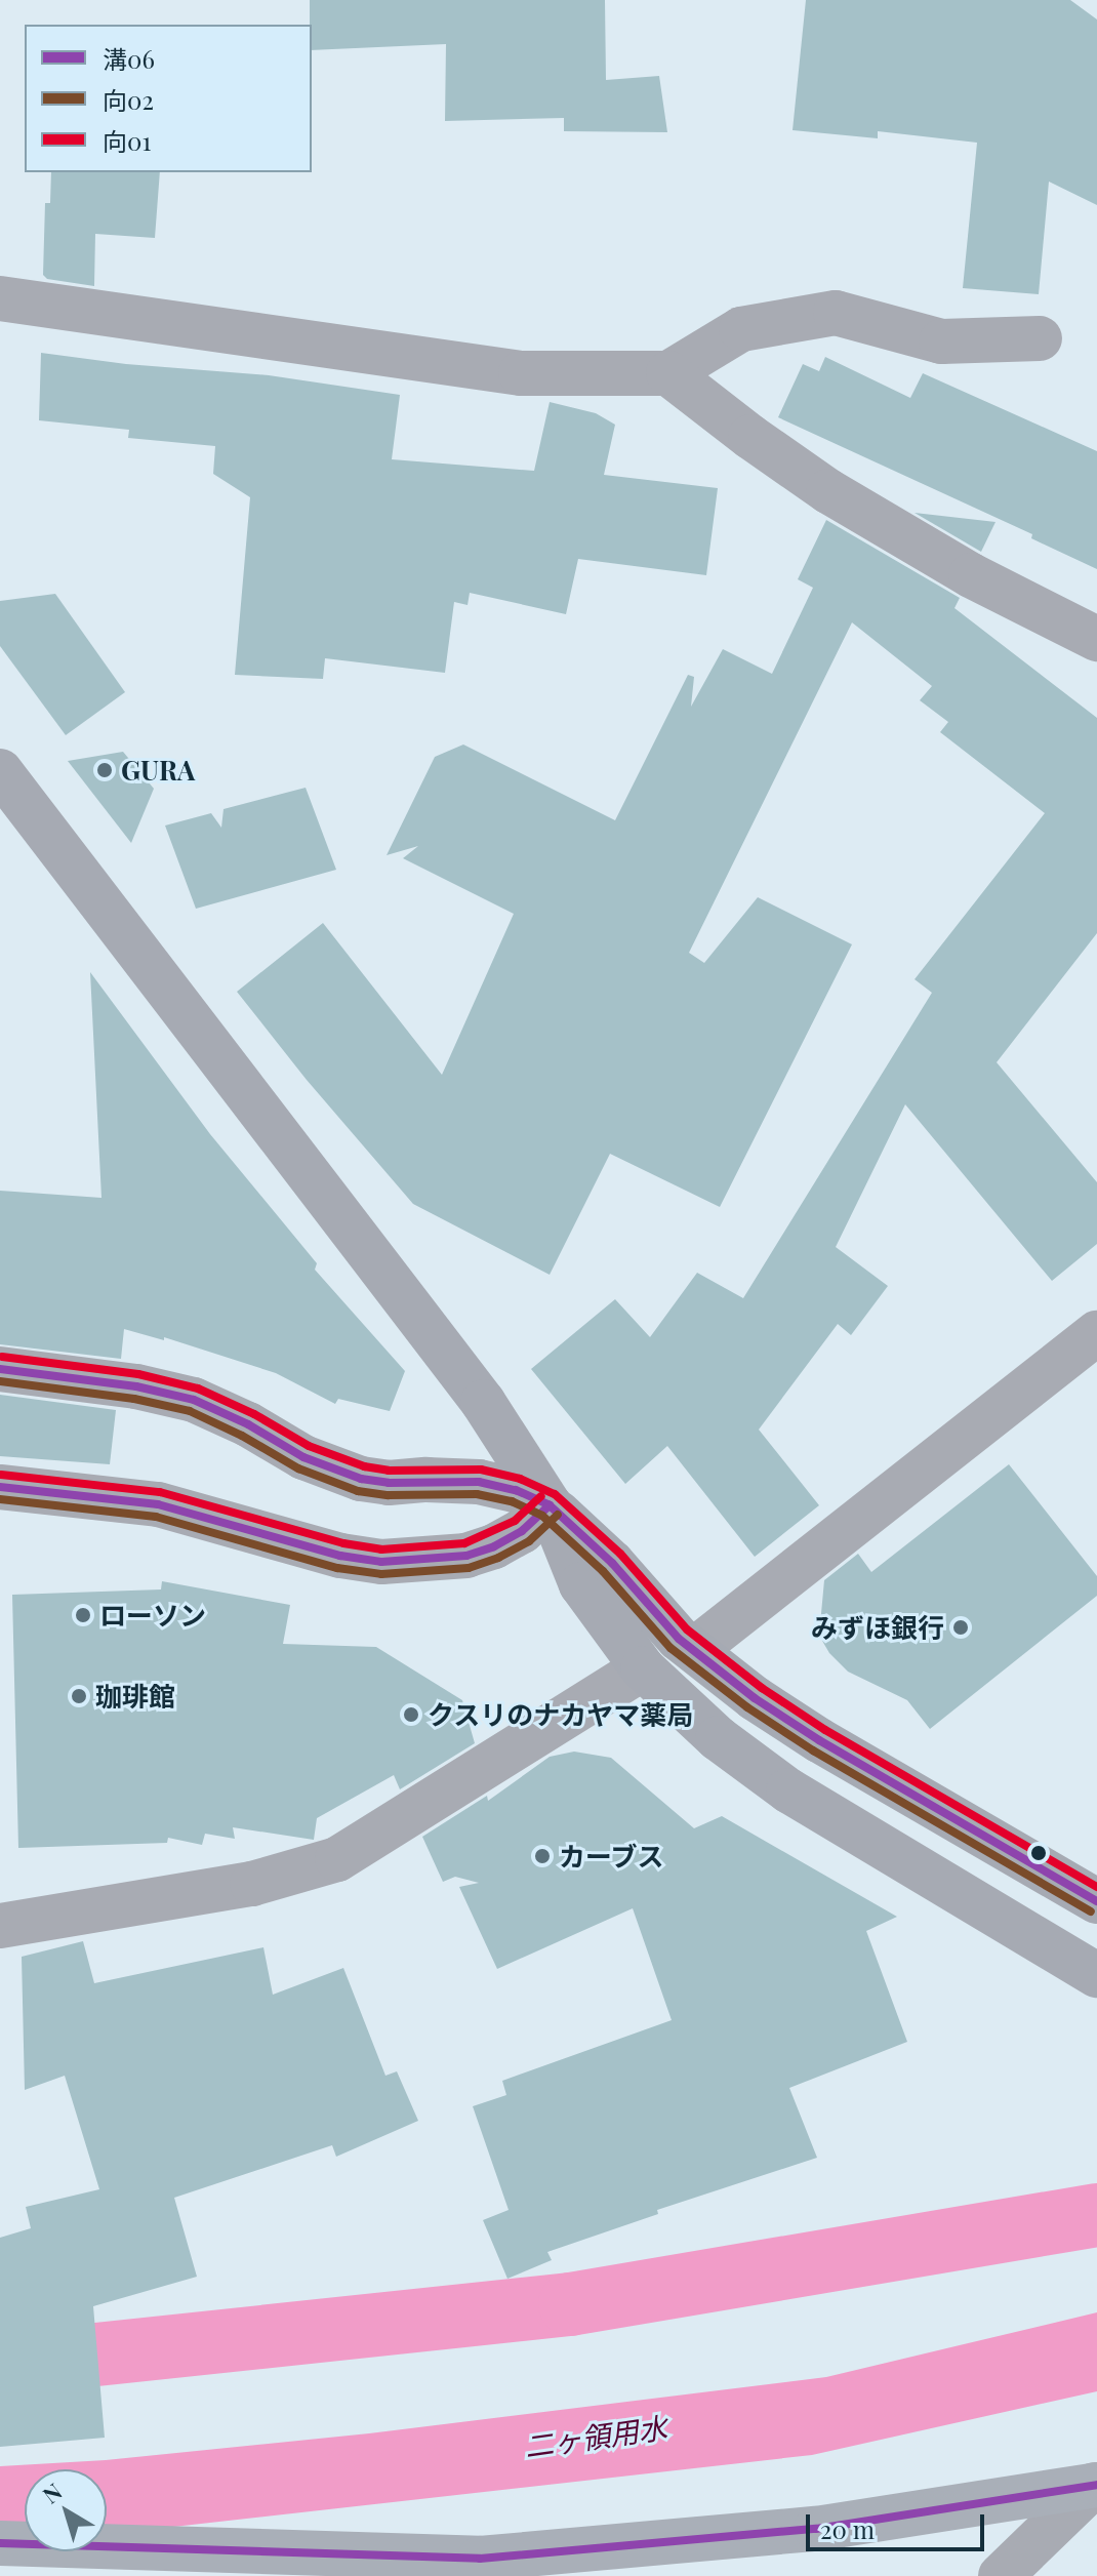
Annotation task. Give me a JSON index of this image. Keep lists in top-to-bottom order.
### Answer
{
  "water": ["二ヶ領用水"],
  "places": [
    "GURA",
    "ローソン",
    "みずほ銀行",
    "珈琲館",
    "クスリのナカヤマ薬局",
    "カーブス"
  ],
  "lines": ["transit line 向01", "transit line 溝06", "transit line 向02"],
  "legend": ["溝06", "向02", "向01"],
  "scale_bar": "20 m",
  "north": "top left"
}
